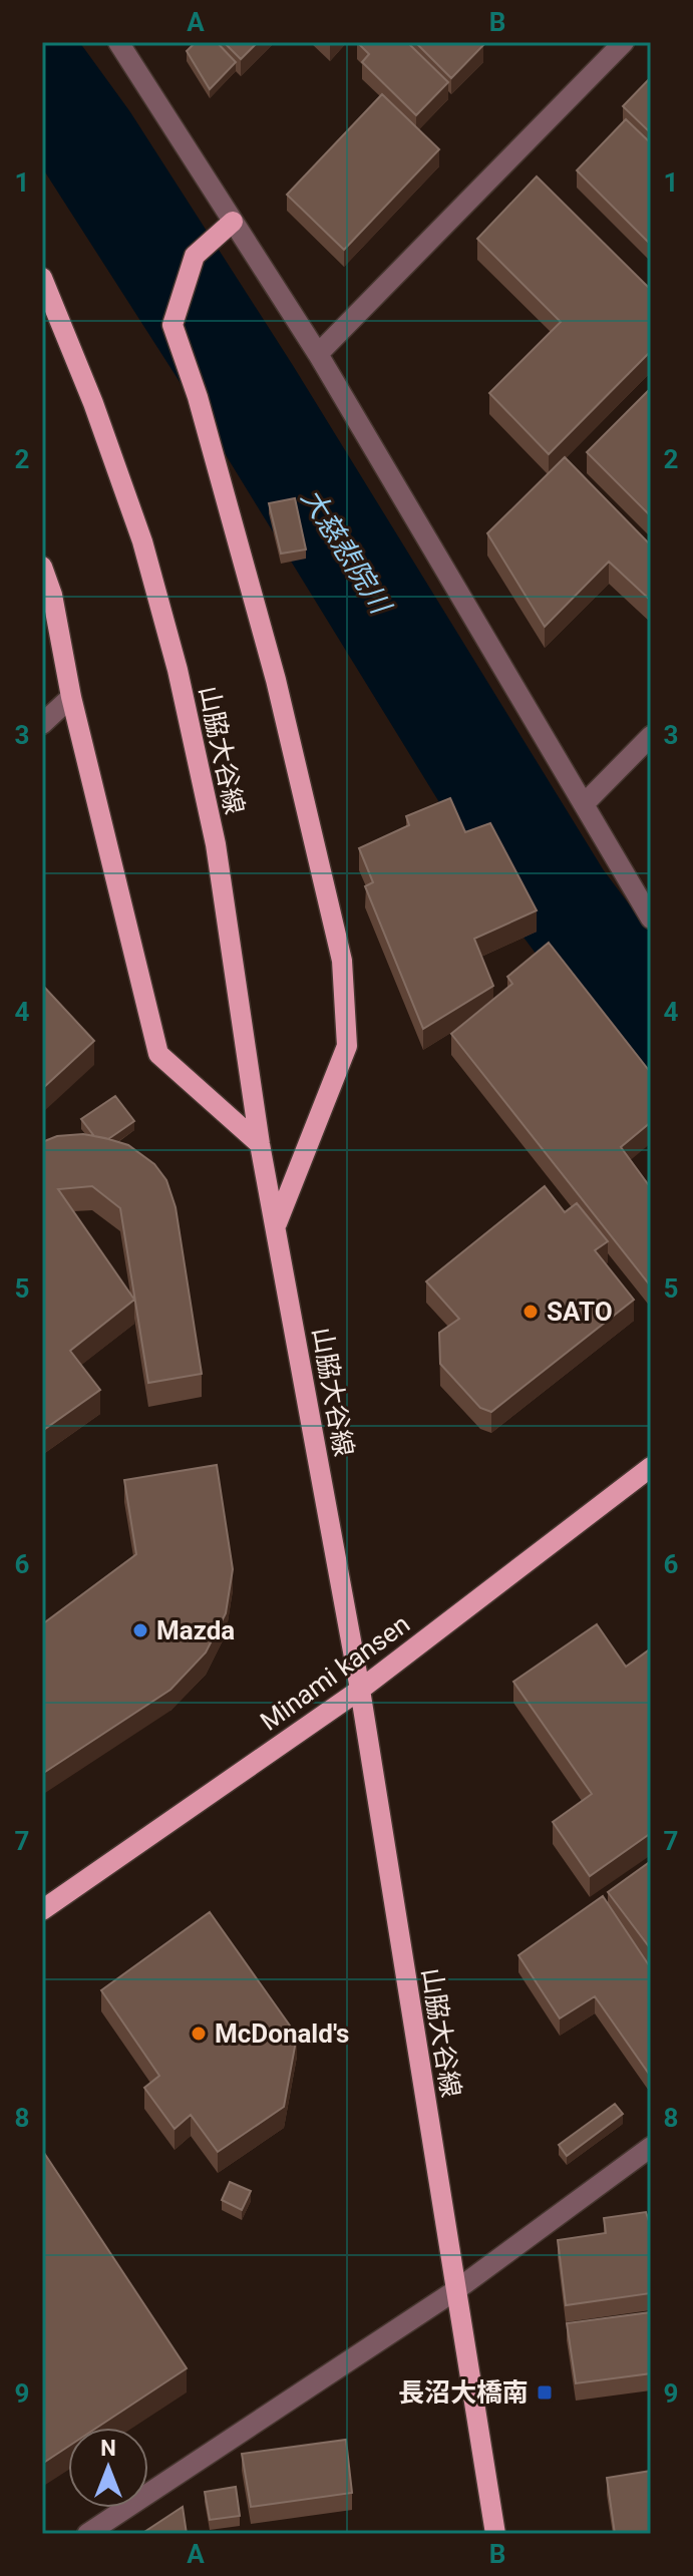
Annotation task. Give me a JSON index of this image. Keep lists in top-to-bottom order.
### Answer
{
  "streets": {
    "main road": ["山脇大谷線", "Minami kansen"]
  },
  "crossings": [
    ["山脇大谷線", "Minami kansen"]
  ],
  "water": ["大慈悲院川"],
  "places": {
    "other": ["SATO", "Mazda", "McDonald's"],
    "transit": ["長沼大橋南"]
  },
  "north": "top",
  "grid": {
    "columns": ["A", "B"],
    "rows": [
      "1",
      "2",
      "3",
      "4",
      "5",
      "6",
      "7",
      "8",
      "9"
    ]
  }
}
